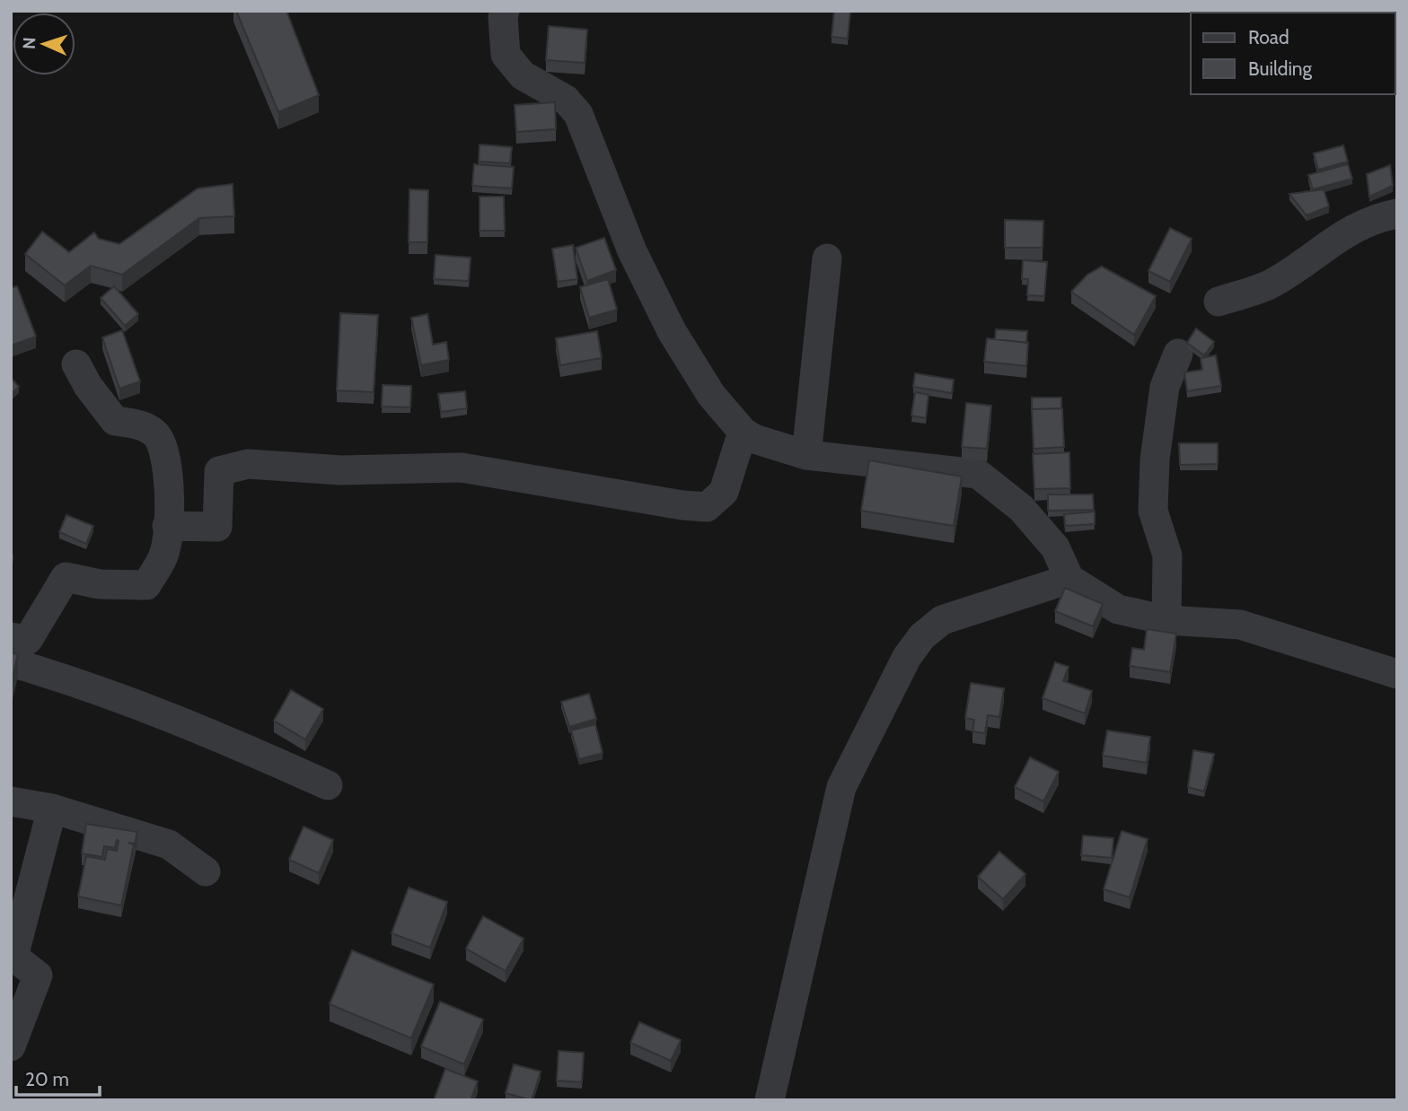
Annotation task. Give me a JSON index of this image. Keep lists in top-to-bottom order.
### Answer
{
  "legend": ["Road", "Building"],
  "scale_bar": "20 m",
  "north": "left"
}
